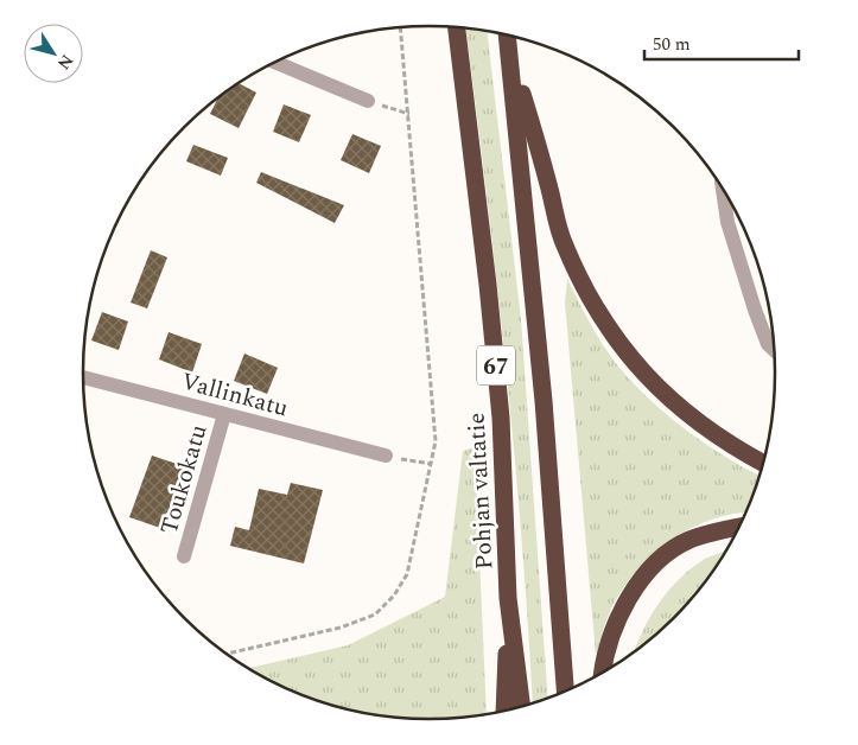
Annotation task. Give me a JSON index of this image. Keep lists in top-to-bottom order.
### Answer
{
  "streets": {
    "highway": ["67", "Pohjan valtatie"],
    "street": ["Vallinkatu", "Toukokatu"]
  },
  "crossings": [
    ["Vallinkatu", "Toukokatu"]
  ],
  "scale_bar": "50 m",
  "north": "bottom right"
}
